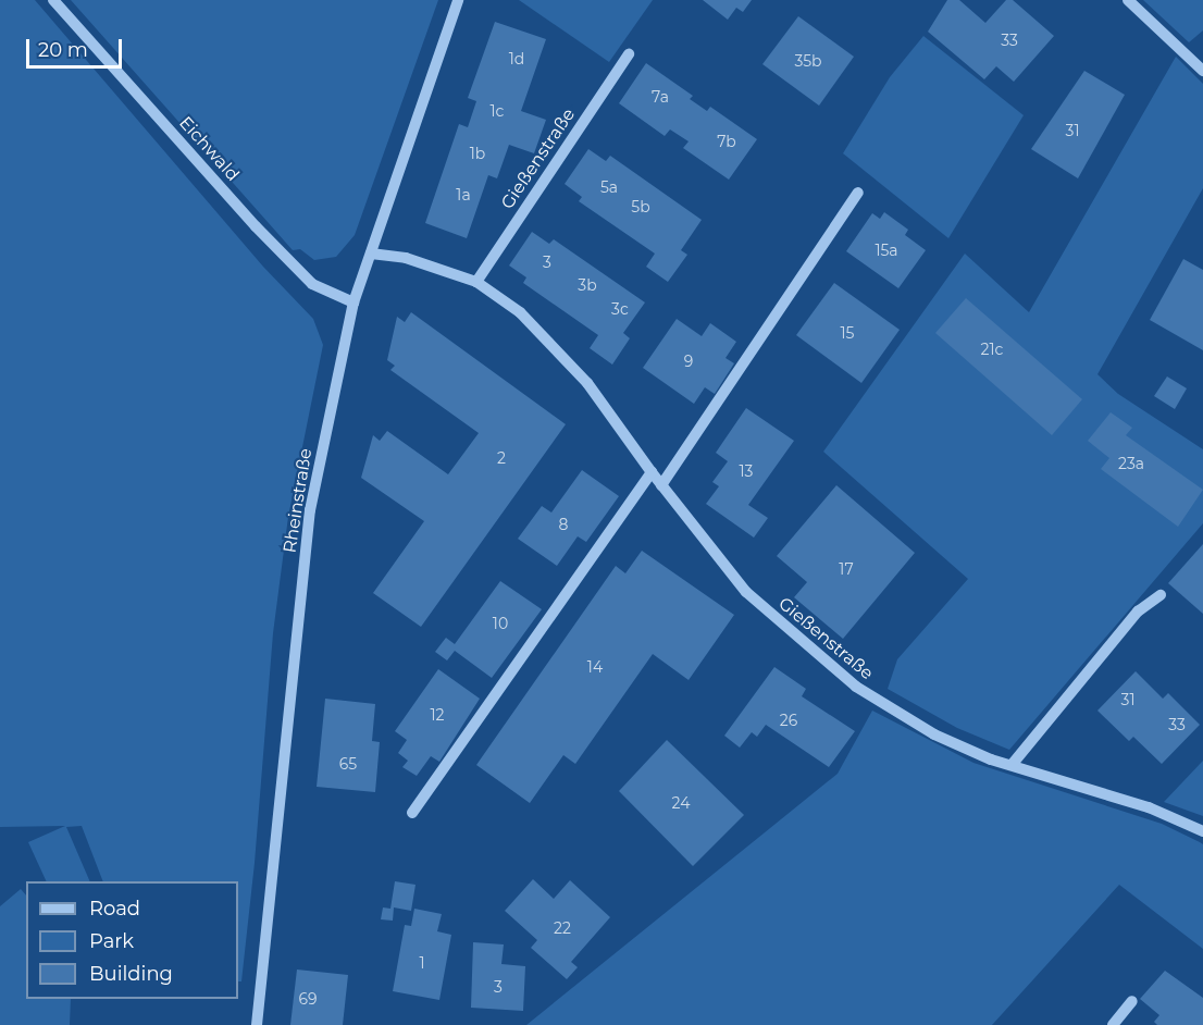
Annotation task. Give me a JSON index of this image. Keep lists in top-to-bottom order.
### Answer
{
  "streets": {
    "street": ["Eichwald", "Gießenstraße", "Rheinstraße"]
  },
  "crossings": [
    ["Eichwald", "Rheinstraße"],
    ["Gießenstraße", "Rheinstraße"]
  ],
  "house_numbers": [
    "33",
    "1d",
    "35b",
    "7a",
    "1c",
    "31",
    "7b",
    "1b",
    "5a",
    "1a",
    "5b",
    "15a",
    "3",
    "3b",
    "3c",
    "15",
    "21c",
    "9",
    "2",
    "23a",
    "13",
    "8",
    "17",
    "10",
    "14",
    "31",
    "12",
    "26",
    "33",
    "65",
    "24",
    "22",
    "1",
    "3",
    "69"
  ],
  "legend": ["Road", "Park", "Building"],
  "scale_bar": "20 m"
}
